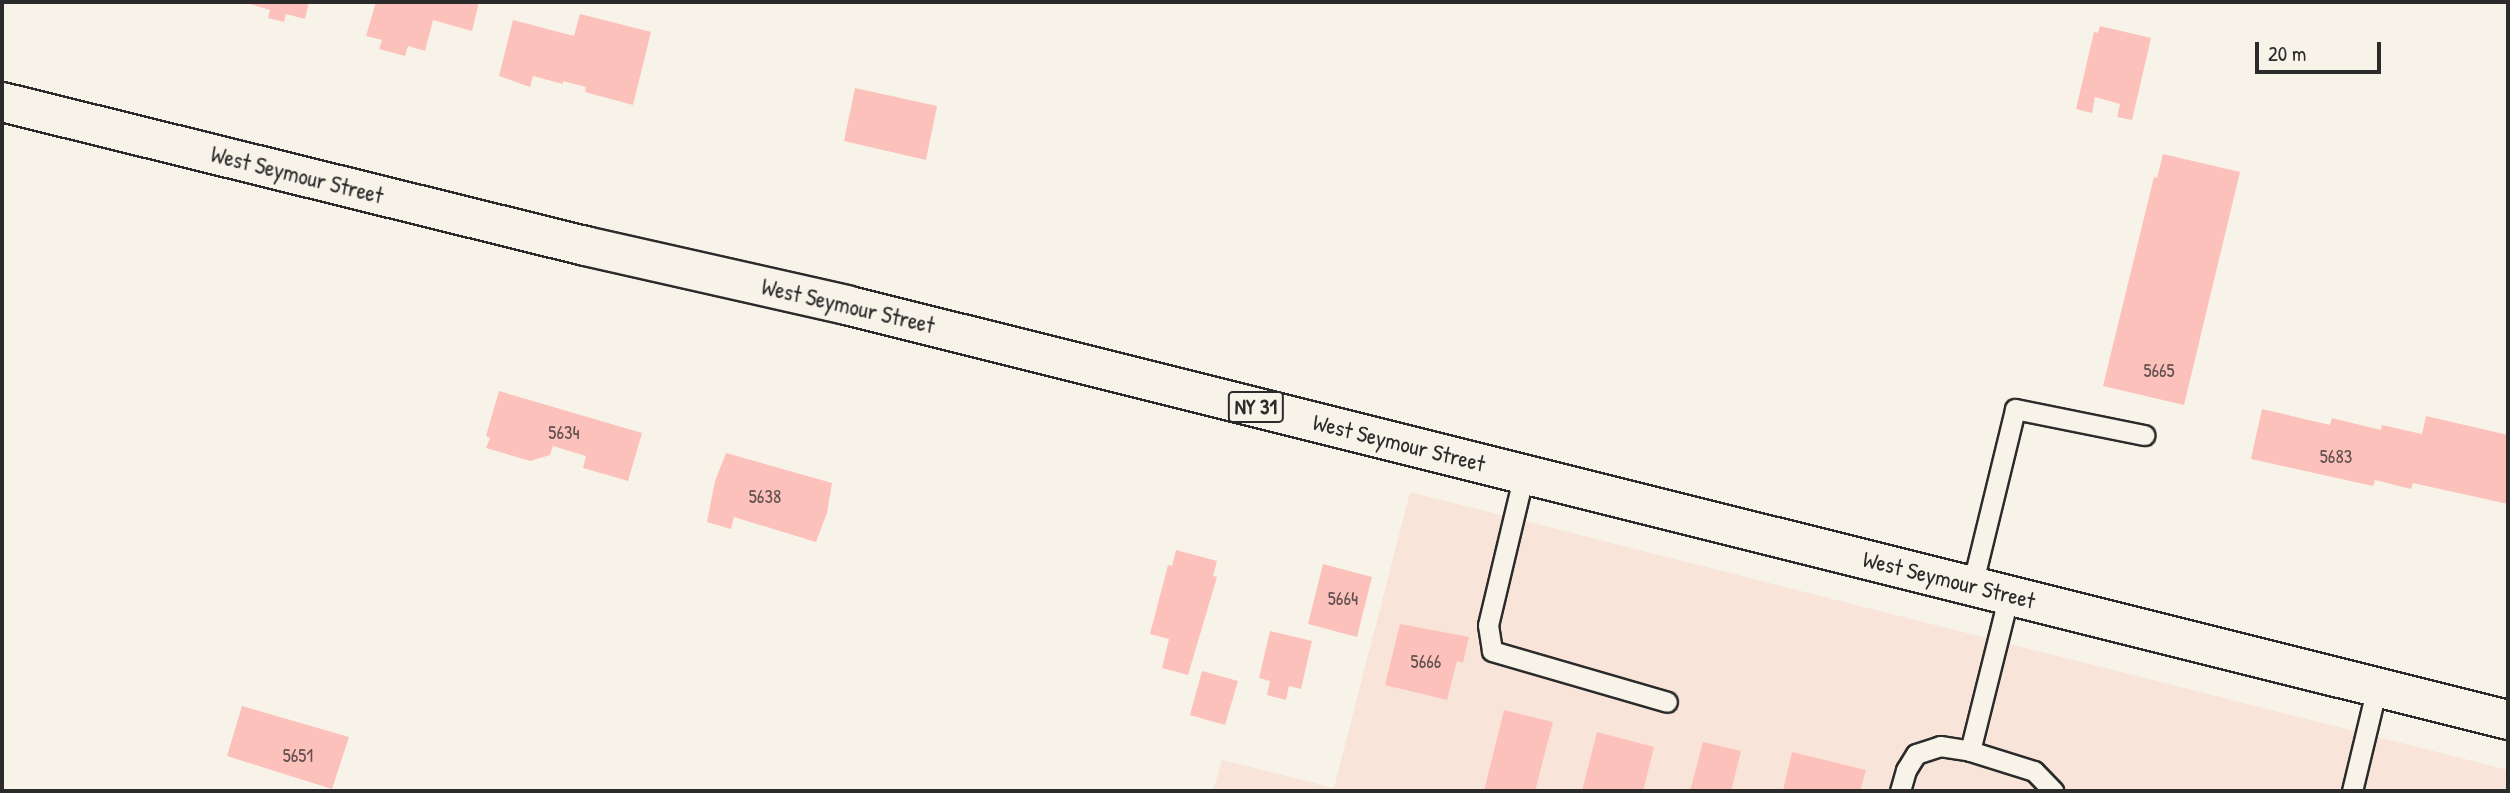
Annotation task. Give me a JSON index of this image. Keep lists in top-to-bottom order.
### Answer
{
  "streets": {
    "highway": ["West Seymour Street", "NY 31"]
  },
  "house_numbers": [
    "5665",
    "5634",
    "5683",
    "5638",
    "5664",
    "5666",
    "5651"
  ],
  "scale_bar": "20 m"
}
